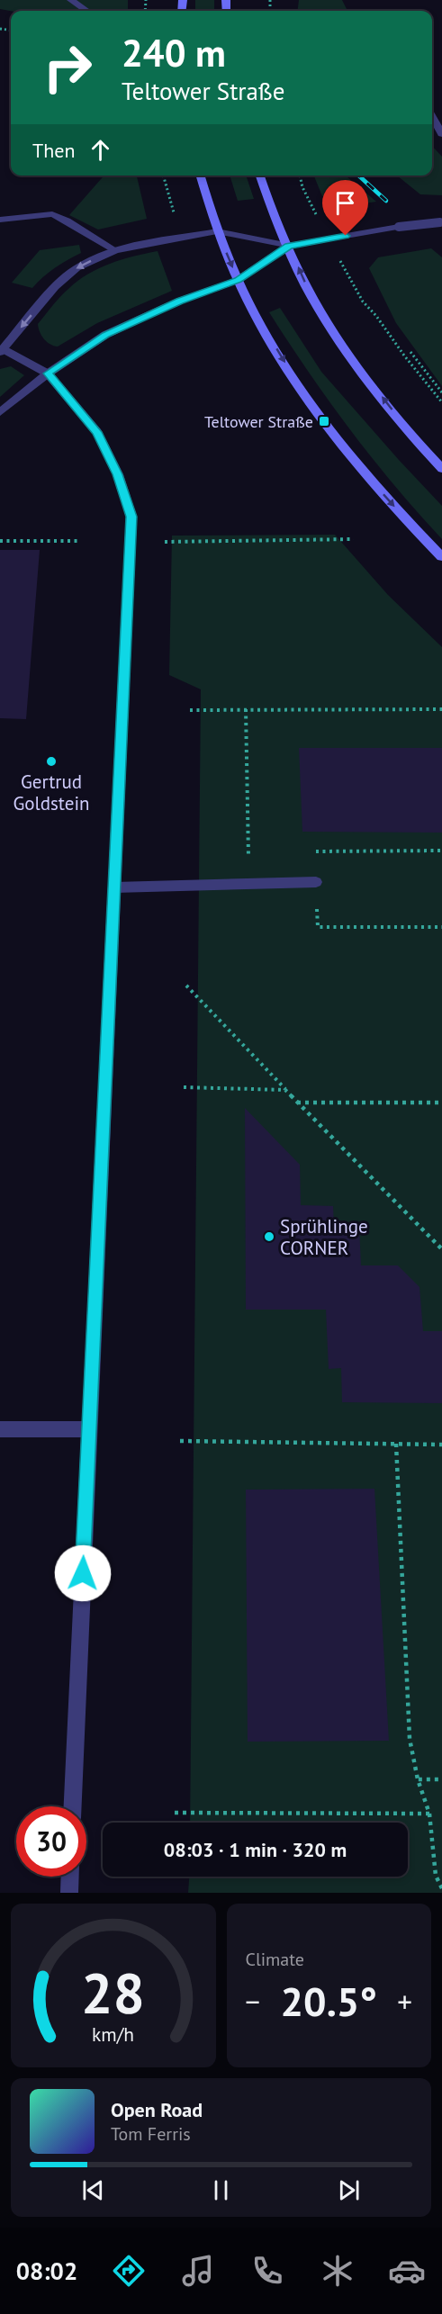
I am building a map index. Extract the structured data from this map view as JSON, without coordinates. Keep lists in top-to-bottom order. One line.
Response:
{"places":{"transit":["Teltower Straße"],"other":["Gertrud Goldstein","Sprühlinge CORNER"]},"page":{"turn":["240 m","Teltower Straße"],"then":"Then","limit":"30","trip":"08:03 · 1 min · 320 m","tile":"Climate","heat":["−","20.5°","+"],"song":["Open Road","Tom Ferris"],"tabs":"08:02","gauge":["28","km/h"]}}
